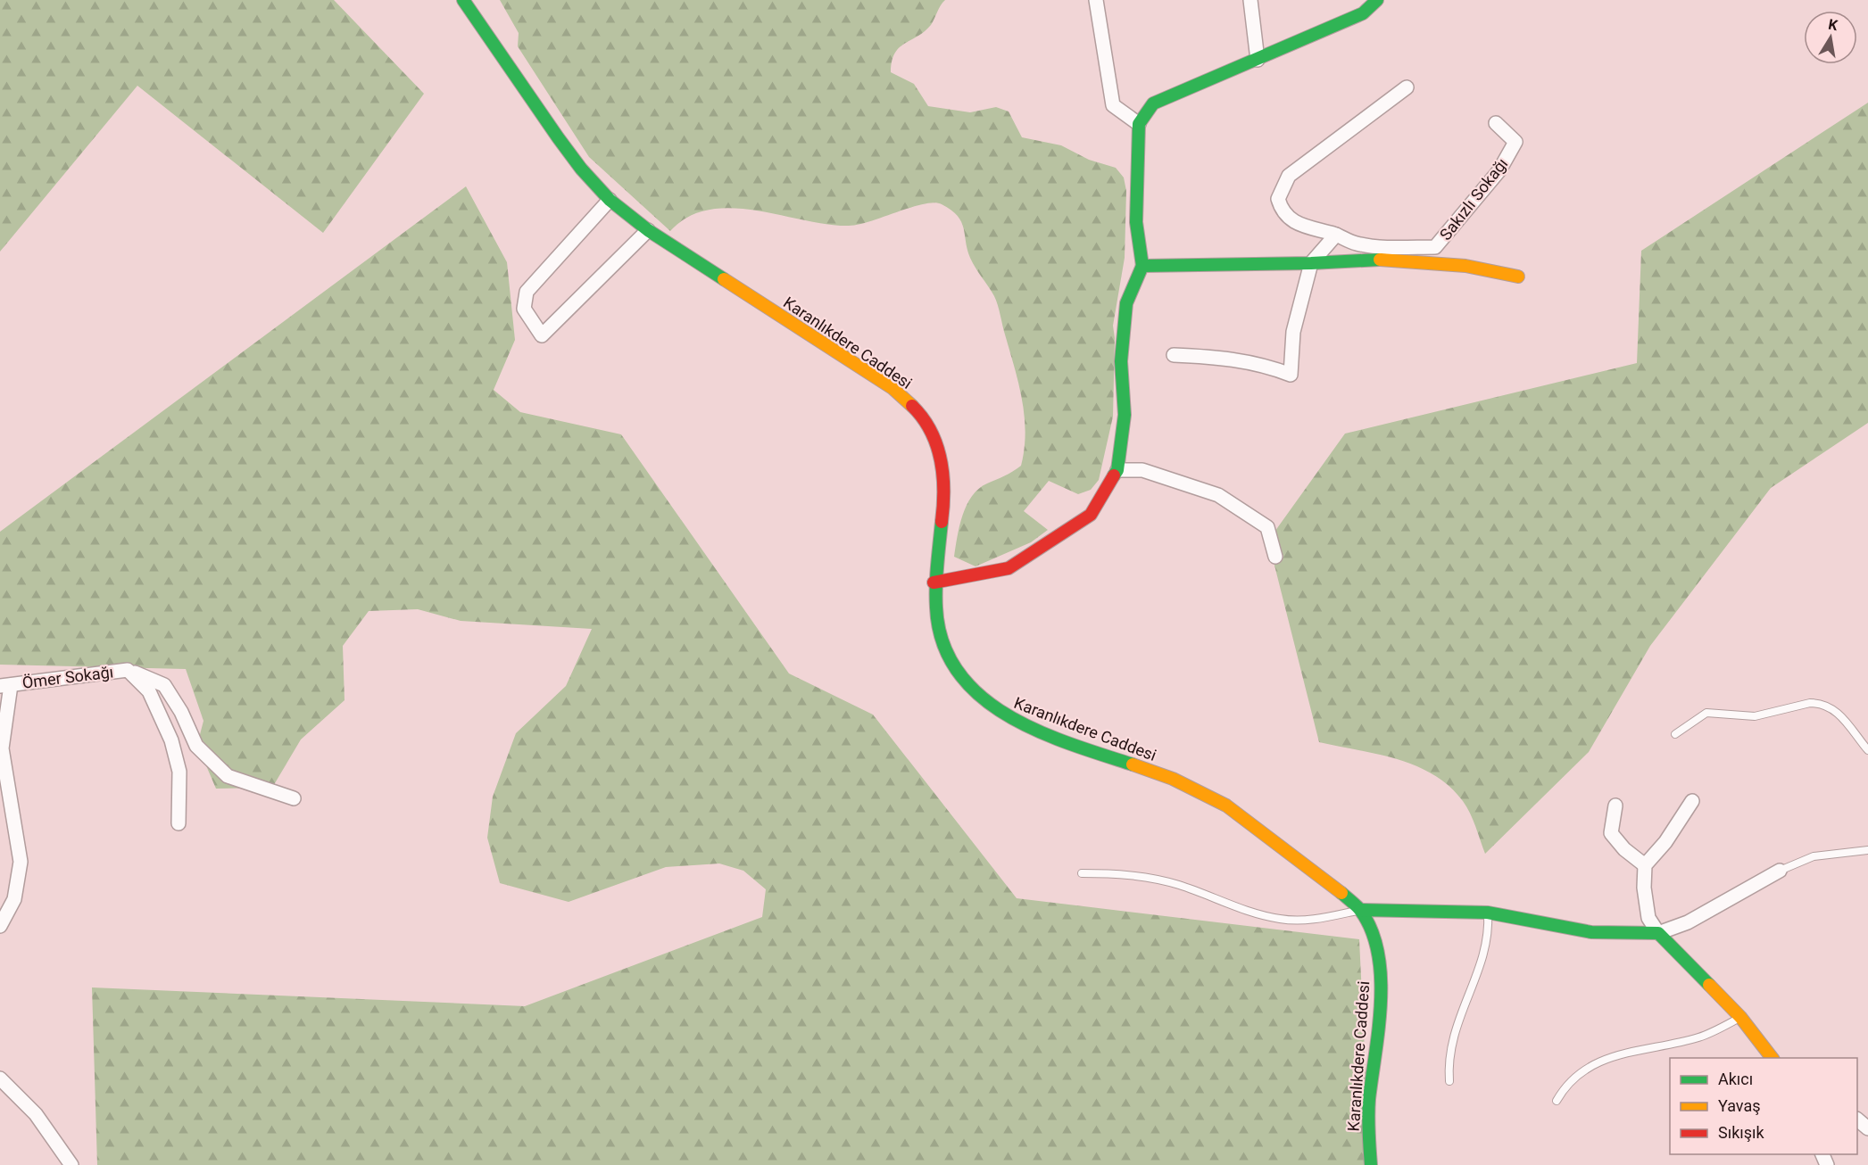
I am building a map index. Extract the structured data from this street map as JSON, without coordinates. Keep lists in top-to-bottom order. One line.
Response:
{"streets":{"street":["Sakızlı Sokağı","Karanlıkdere Caddesi","Ömer Sokağı"]},"legend":["Akıcı","Yavaş","Sıkışık"],"north":"top"}
